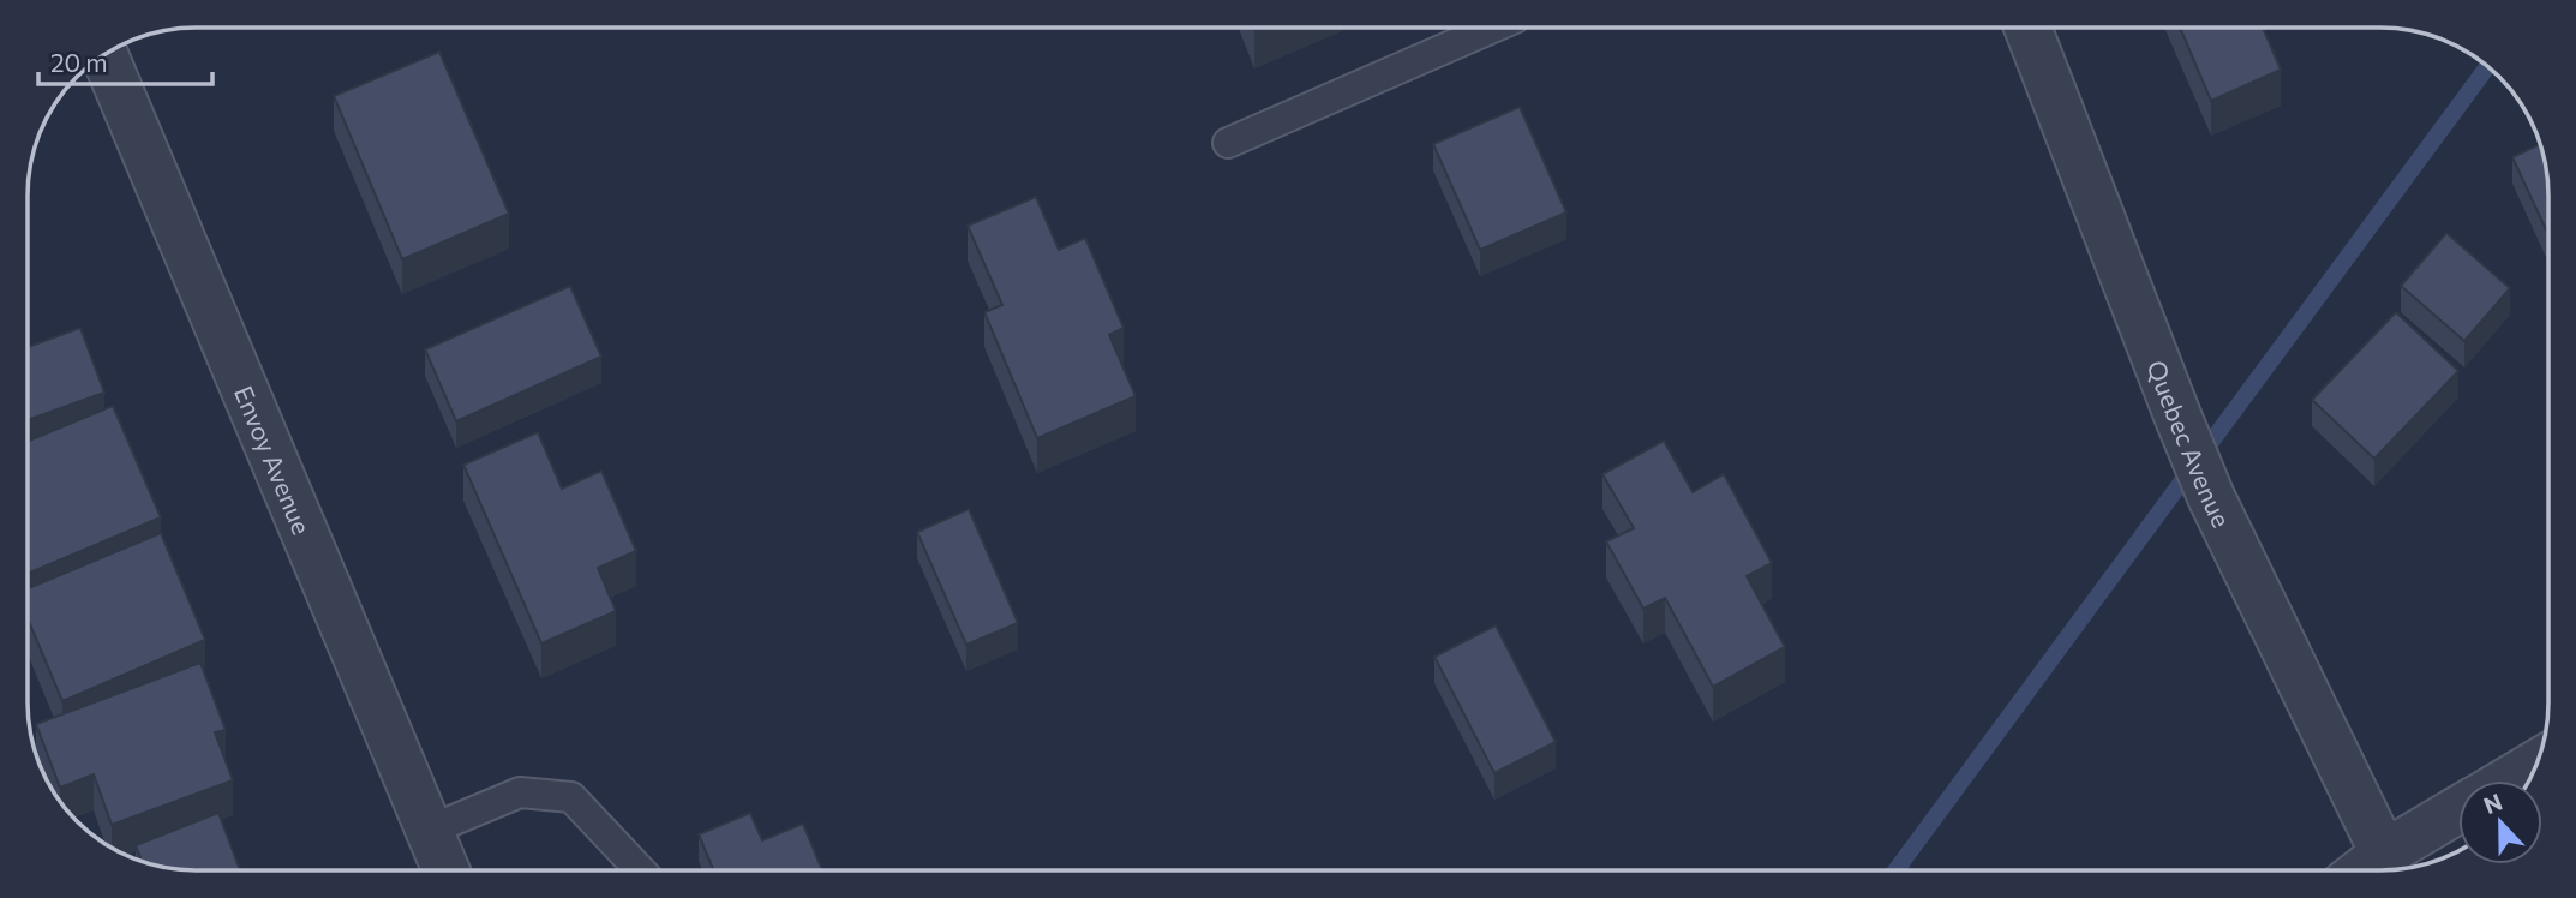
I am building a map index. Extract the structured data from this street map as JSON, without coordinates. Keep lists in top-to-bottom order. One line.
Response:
{"streets":{"street":["Quebec Avenue","Envoy Avenue"]},"scale_bar":"20 m","north":"top"}
